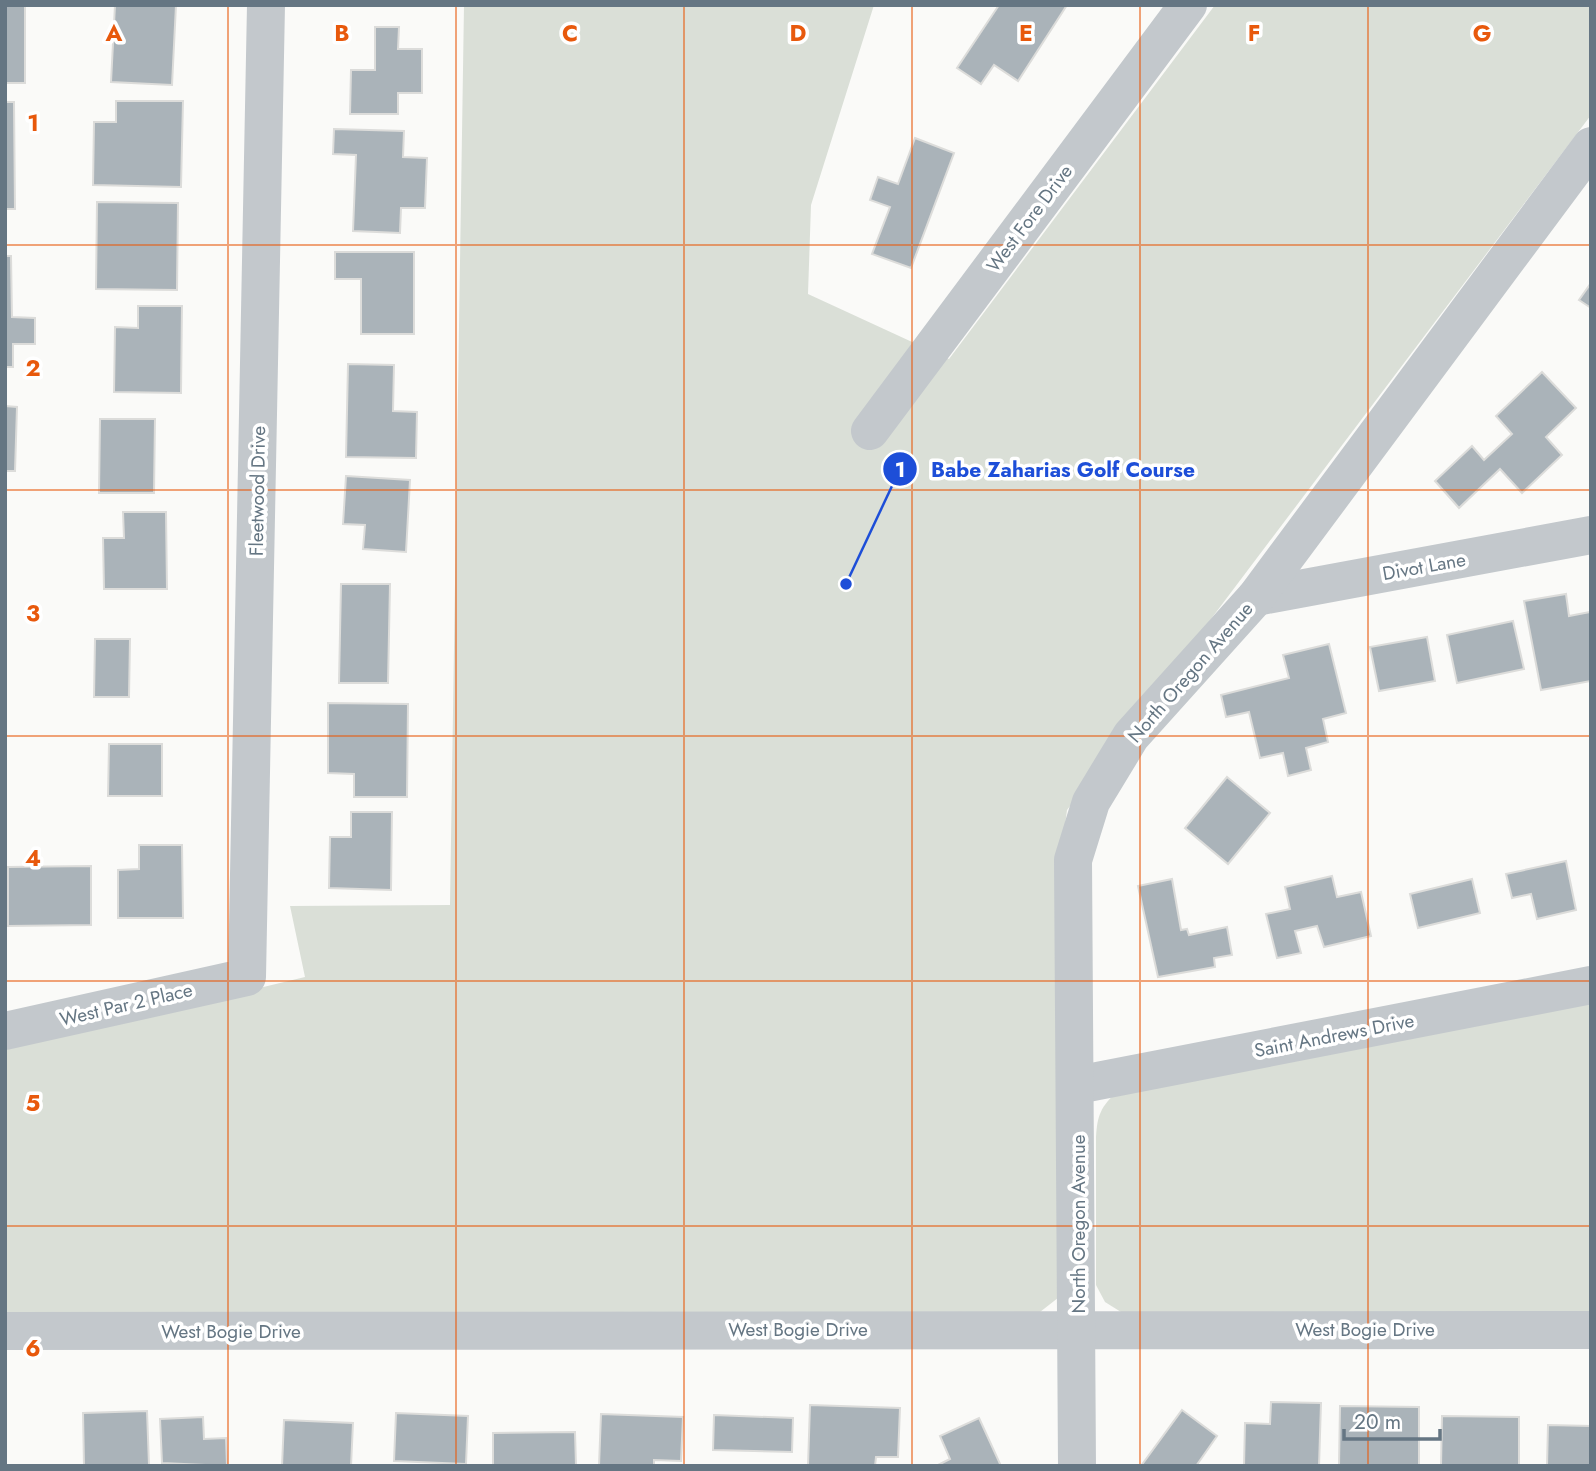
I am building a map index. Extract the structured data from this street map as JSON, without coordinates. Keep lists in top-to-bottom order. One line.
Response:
{"streets":{"street":["West Fore Drive","Fleetwood Drive","Divot Lane","North Oregon Avenue","West Par 2 Place","Saint Andrews Drive","West Bogie Drive"]},"crossings":[["Fleetwood Drive","West Par 2 Place"],["Divot Lane","North Oregon Avenue"],["North Oregon Avenue","Saint Andrews Drive"],["North Oregon Avenue","West Bogie Drive"]],"places":["Babe Zaharias Golf Course"],"scale_bar":"20 m","grid":{"columns":["A","B","C","D","E","F","G"],"rows":["1","2","3","4","5","6"]}}
